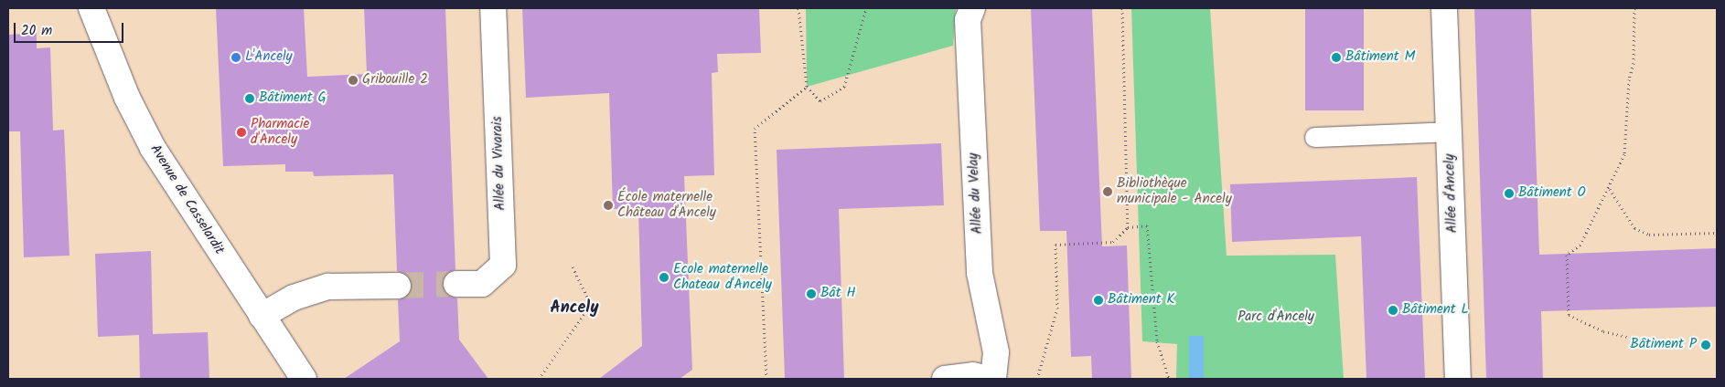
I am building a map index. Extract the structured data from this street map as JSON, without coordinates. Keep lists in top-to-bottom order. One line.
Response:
{"streets":{"street":["Allée du Vivarais","Allée du Velay","Allée d'Ancely","Avenue de Casselardit"]},"districts":["Ancely"],"parks":["Parc d'Ancely"],"places":["L'Ancely","Bâtiment M","Gribouille 2","Bâtiment G","Pharmacie d'Ancely","Bibliothèque municipale - Ancely","Bâtiment O","École maternelle Château d'Ancely","Ecole maternelle Chateau d'Ancely","Bât H","Bâtiment K","Bâtiment L","Bâtiment P"],"scale_bar":"20 m"}
